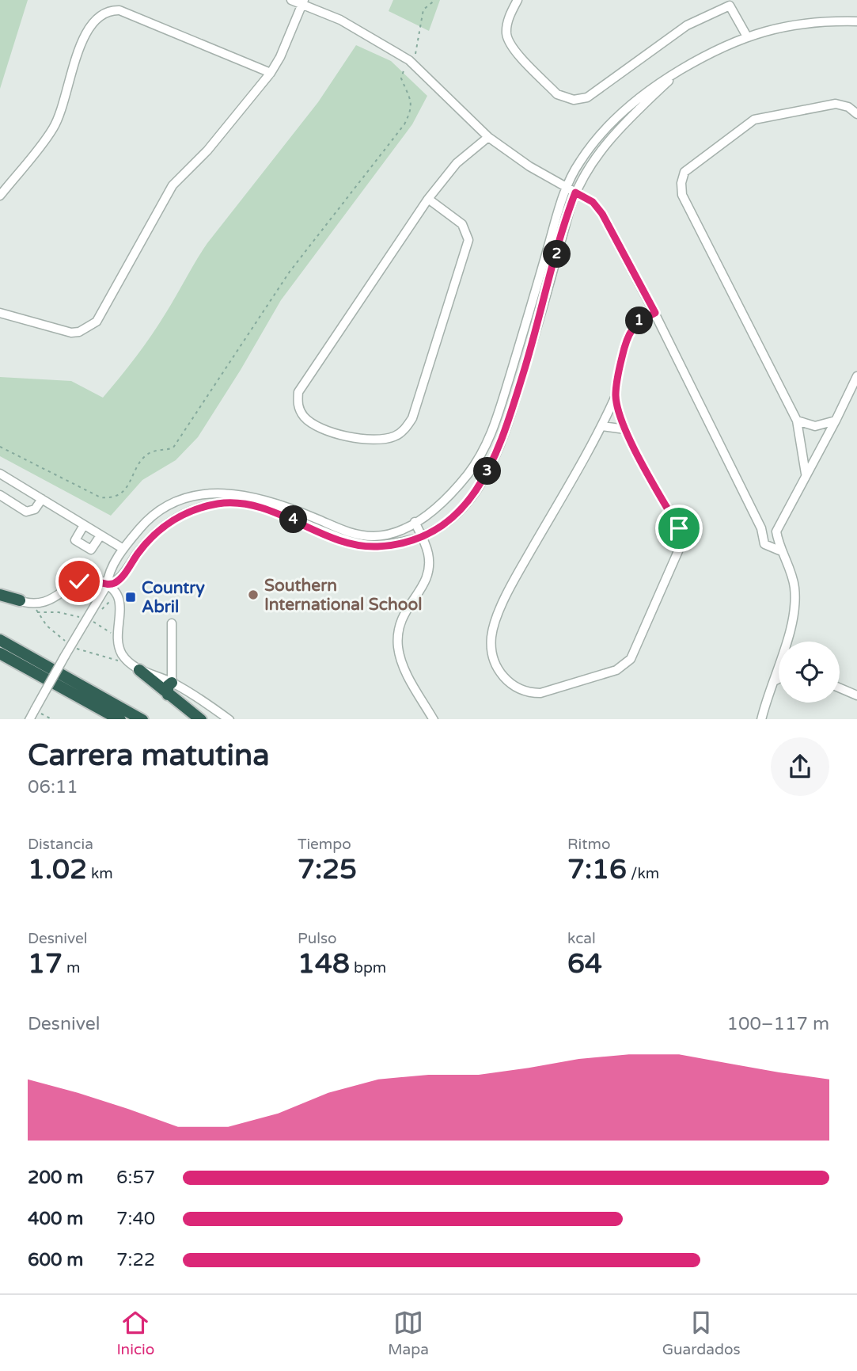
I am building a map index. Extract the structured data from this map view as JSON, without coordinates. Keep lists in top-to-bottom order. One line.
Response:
{"places":{"other":["Southern International School"],"transit":["Country Abril"]},"page":{"pins":["2","1","3","4"],"heading":["Carrera matutina","06:11"],"stats":[["Distancia","1.02 km"],["Tiempo","7:25"],["Ritmo","7:16 /km"],["Desnivel","17 m"],["Pulso","148 bpm"],["kcal","64"]],"chart":["Desnivel","100–117 m"],"list":[{"name":"200 m","note":"6:57"},{"name":"400 m","note":"7:40"},{"name":"600 m","note":"7:22"}],"tabs":["Inicio","Mapa","Guardados"]}}
